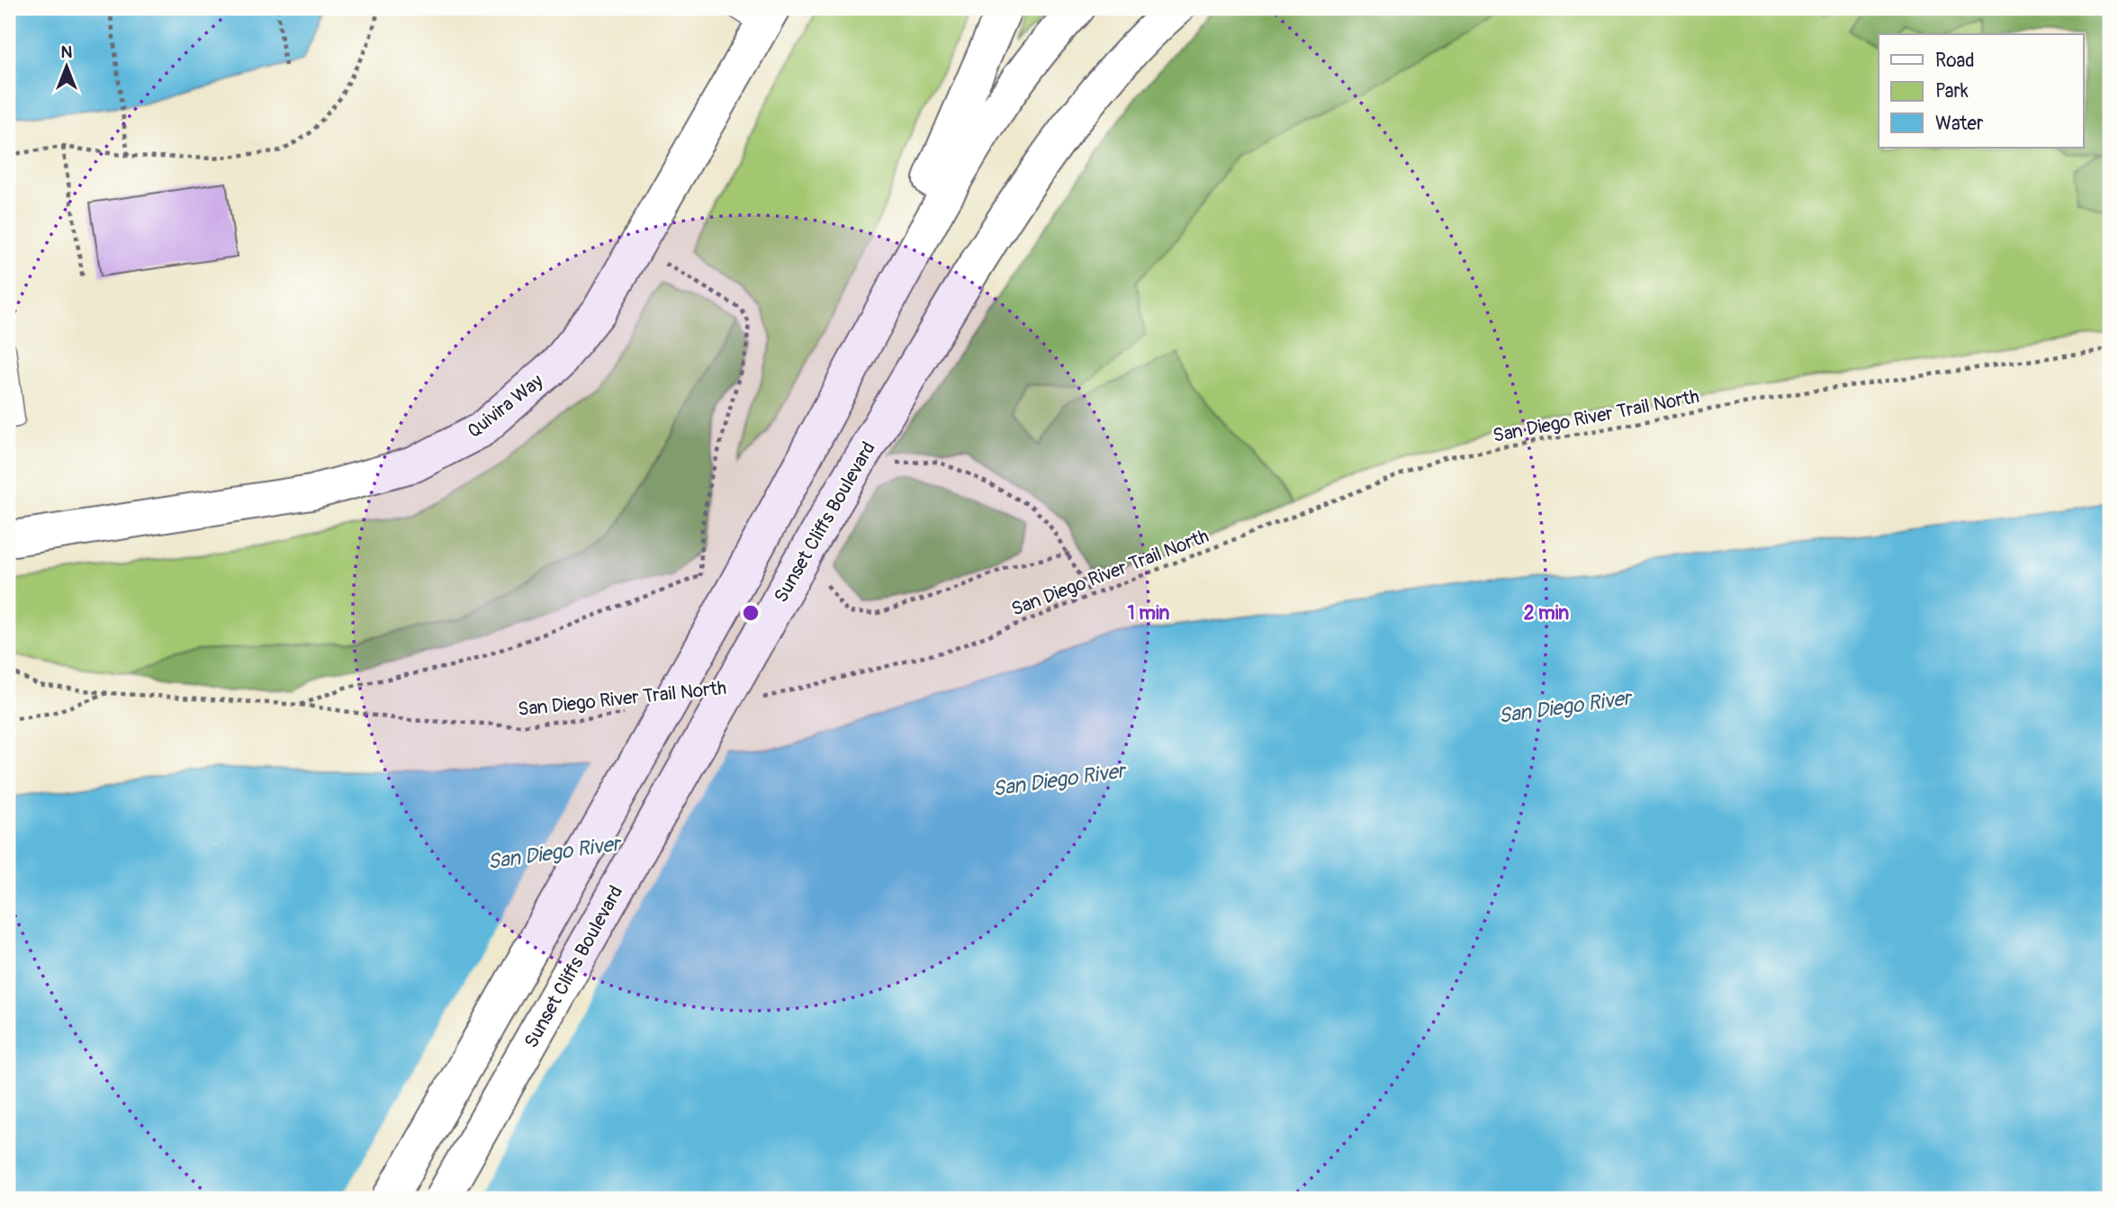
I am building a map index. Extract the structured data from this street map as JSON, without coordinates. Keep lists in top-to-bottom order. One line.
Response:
{"streets":{"main road":["Quivira Way","Sunset Cliffs Boulevard"],"path":["San Diego River Trail North"]},"water":["San Diego River"],"legend":["Road","Park","Water"],"north":"top","rings":["1 min","2 min"]}
